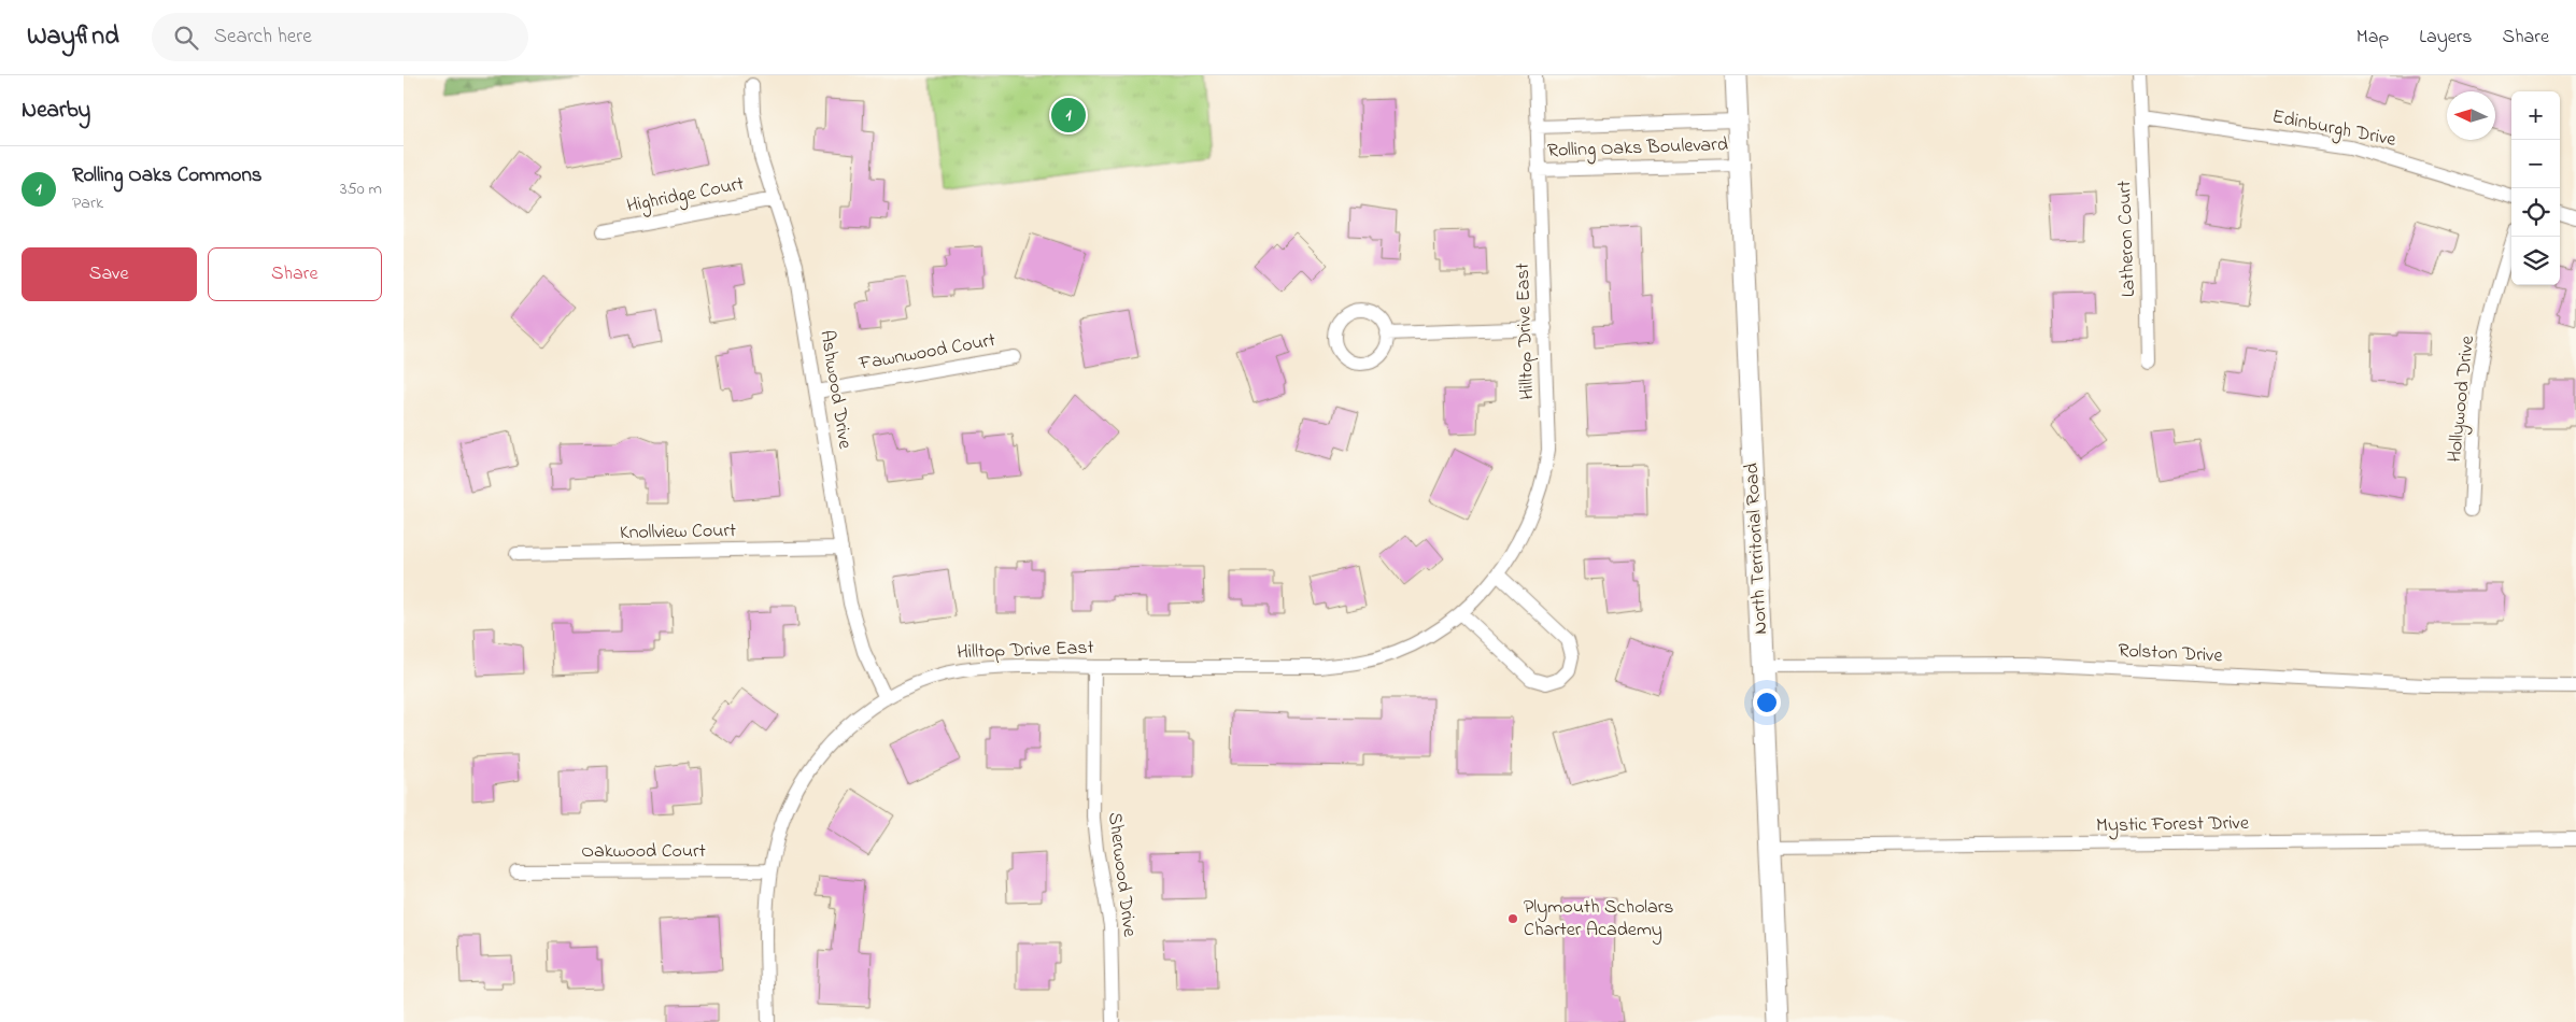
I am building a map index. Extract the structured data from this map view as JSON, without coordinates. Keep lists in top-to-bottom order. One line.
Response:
{"streets":{"main road":["North Territorial Road"],"street":["Edinburgh Drive","Rolling Oaks Boulevard","Highridge Court","Latheron Court","Hilltop Drive East","Fawnwood Court","Ashwood Drive","Hollywood Drive","Knollview Court","Rolston Drive","Mystic Forest Drive","Oakwood Court","Sherwood Drive"]},"crossings":[["Edinburgh Drive","Latheron Court"],["Rolling Oaks Boulevard","Hilltop Drive East"],["Rolling Oaks Boulevard","North Territorial Road"],["Highridge Court","Ashwood Drive"],["Hilltop Drive East","Ashwood Drive"],["Hilltop Drive East","Oakwood Court"],["Hilltop Drive East","Sherwood Drive"],["Fawnwood Court","Ashwood Drive"],["Ashwood Drive","Knollview Court"],["North Territorial Road","Rolston Drive"],["North Territorial Road","Mystic Forest Drive"]],"places":["Plymouth Scholars Charter Academy"],"north":"left","page":{"header":"Wayfind","search":"Search here","nav":["Map","Layers","Share"],"heading":"Nearby","map_buttons":["+","−"],"pins":"1","list":[{"mark":"1","name":"Rolling Oaks Commons","note":"Park","value":"350 m"}],"buttons":["Save","Share"]}}
